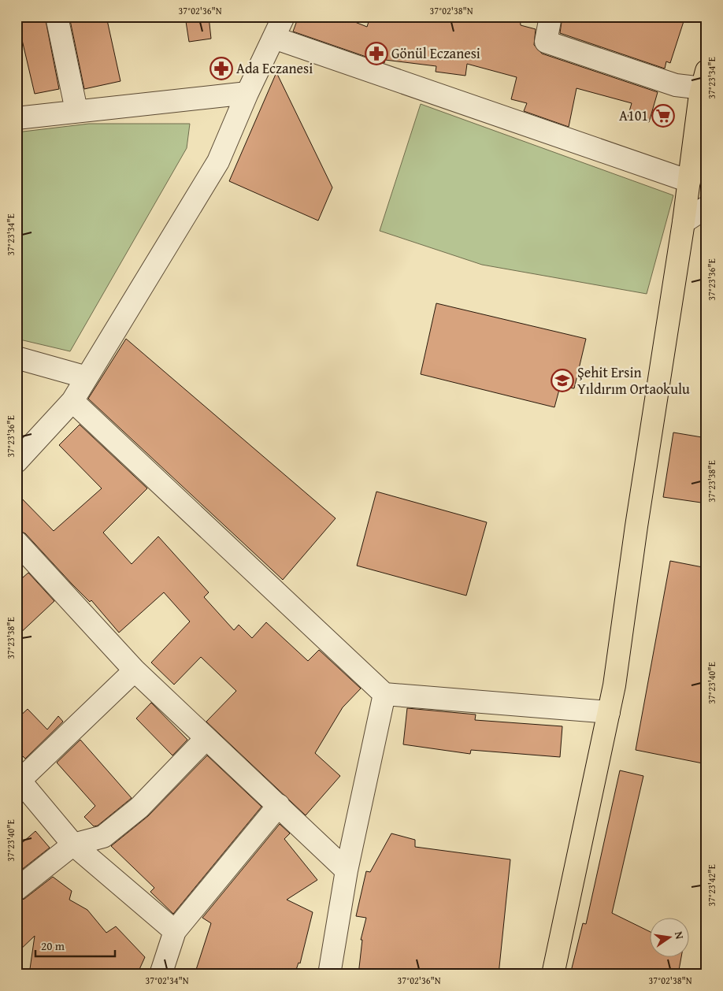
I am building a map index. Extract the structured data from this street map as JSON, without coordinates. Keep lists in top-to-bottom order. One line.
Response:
{"places":{"pharmacy":["Gönül Eczanesi","Ada Eczanesi"],"supermarket":["A101"],"school or university":["Şehit Ersin Yıldırım Ortaokulu"]},"scale_bar":"20 m","north":"right","coordinates":["37°02'36\"N","37°02'38\"N","37°23'34\"E","37°23'36\"E","37°23'38\"E","37°23'40\"E","37°23'42\"E","37°02'34\"N"]}
